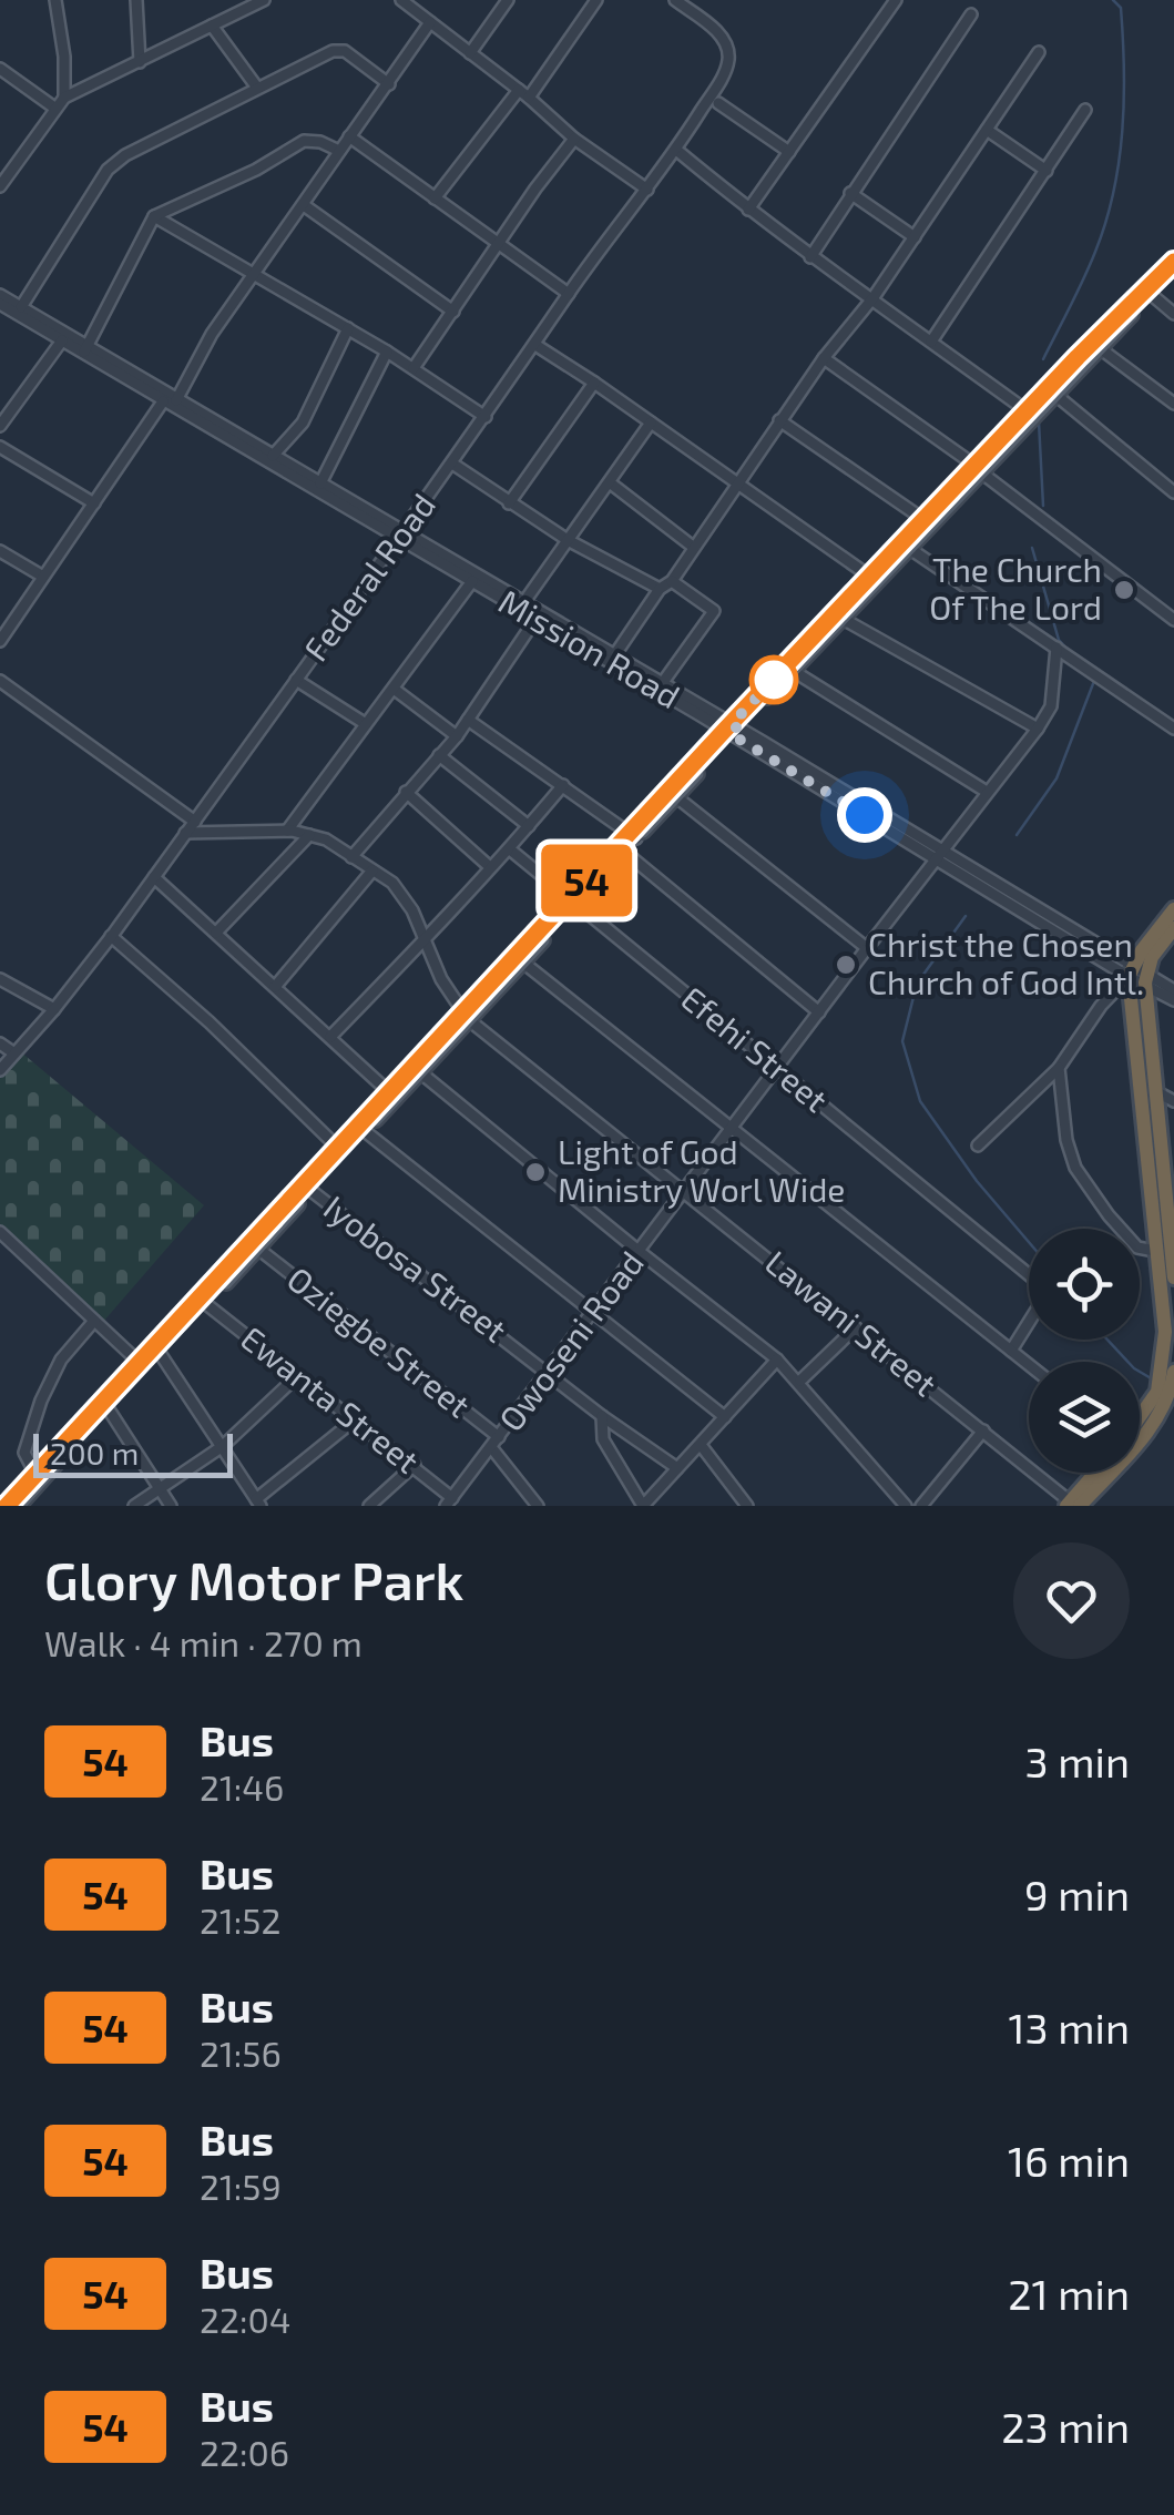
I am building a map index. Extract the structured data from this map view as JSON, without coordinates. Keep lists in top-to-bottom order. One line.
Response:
{"streets":{"street":["Federal Road","Mission Road","Efehi Street","Iyobosa Street","Lawani Street","Owoseni Road","Oziegbe Street","Ewanta Street"]},"crossings":[["Federal Road","Mission Road"],["Mission Road","Owoseni Road"],["Efehi Street","Owoseni Road"],["Iyobosa Street","Owoseni Road"],["Lawani Street","Owoseni Road"],["Owoseni Road","Oziegbe Street"],["Owoseni Road","Ewanta Street"]],"places":["The Church Of The Lord","Christ the Chosen Church of God Intl.","Light of God Ministry Worl Wide"],"lines":["bus line 54"],"scale_bar":"200 m","page":{"on_map":"54","scale":"200 m","heading":["Glory Motor Park","Walk · 4 min · 270 m"],"list":[{"mark":"54","name":"Bus","note":"21:46","value":"3 min"},{"mark":"54","name":"Bus","note":"21:52","value":"9 min"},{"mark":"54","name":"Bus","note":"21:56","value":"13 min"},{"mark":"54","name":"Bus","note":"21:59","value":"16 min"},{"mark":"54","name":"Bus","note":"22:04","value":"21 min"},{"mark":"54","name":"Bus","note":"22:06","value":"23 min"}]}}
